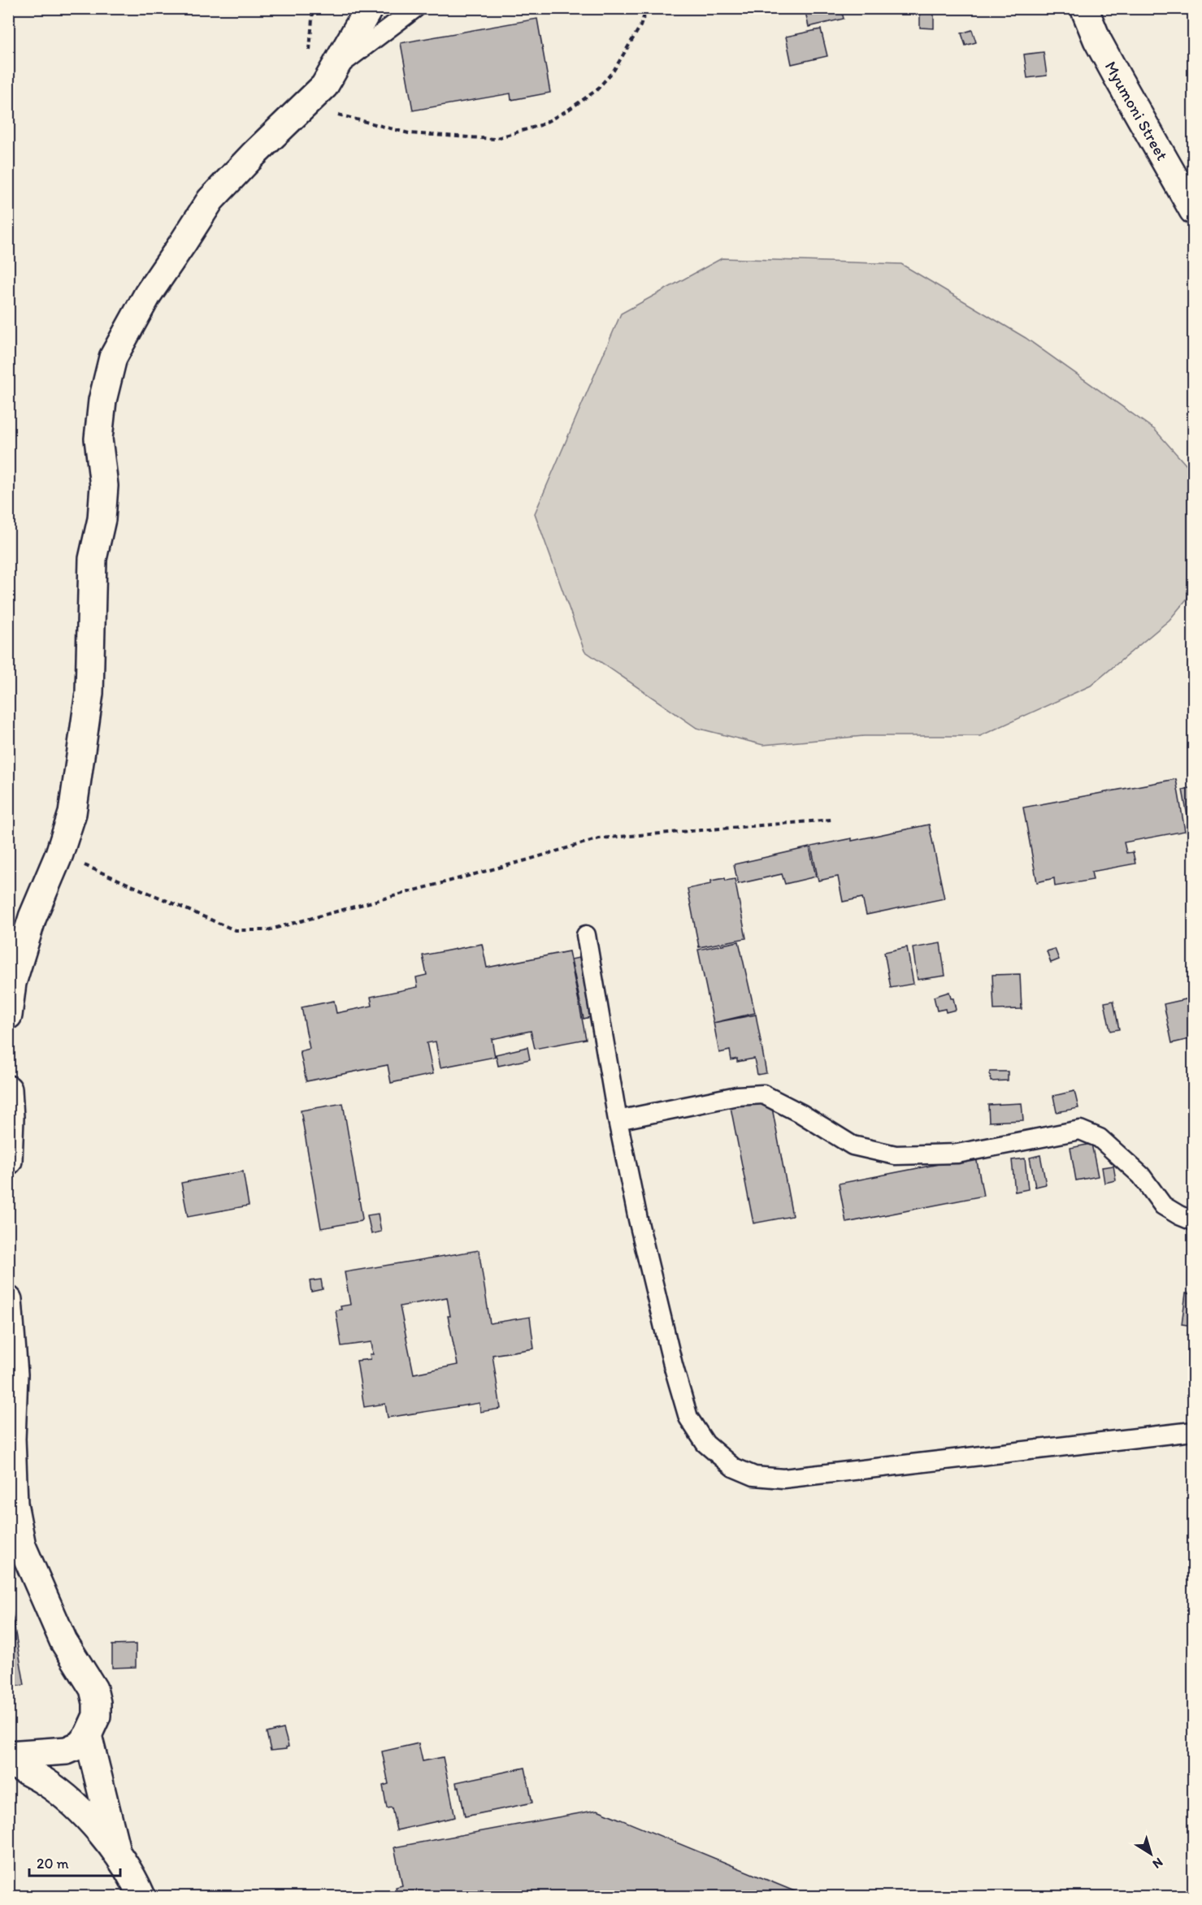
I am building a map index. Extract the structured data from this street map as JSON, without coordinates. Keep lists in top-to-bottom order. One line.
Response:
{"streets":{"street":["Myumoni Street"]},"scale_bar":"20 m","north":"bottom right"}
